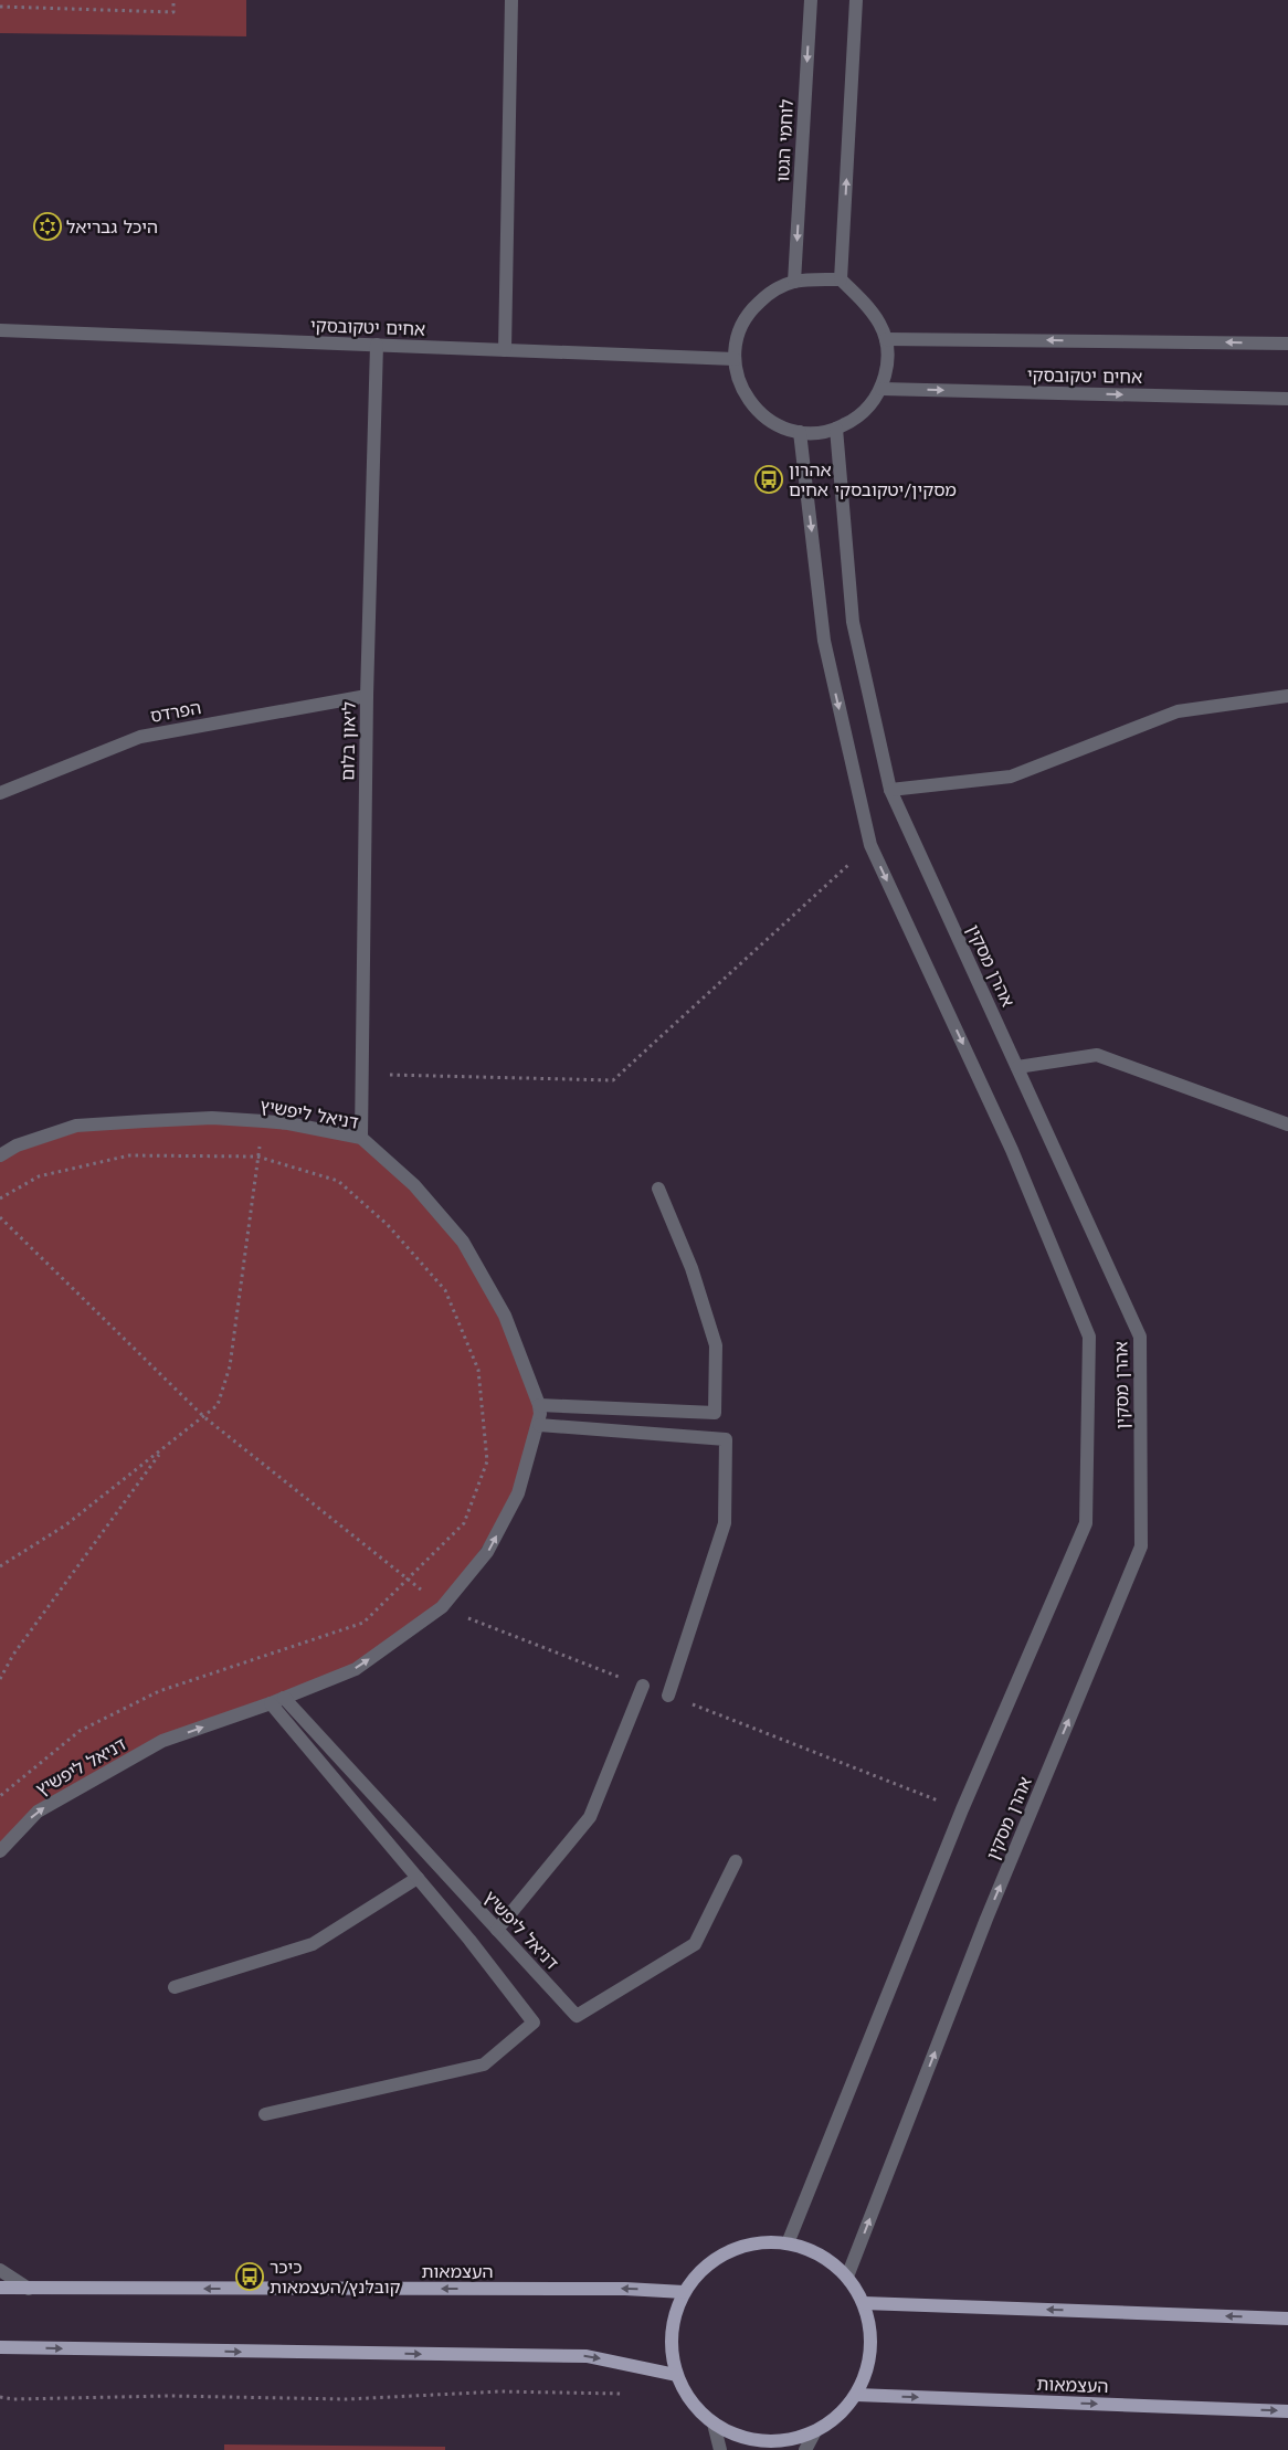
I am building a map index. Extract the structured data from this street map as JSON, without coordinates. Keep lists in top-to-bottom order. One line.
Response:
{"streets":{"main road":["העצמאות"],"street":["לוחמי הגטו","אחים יטקובסקי","הפרדס","ליאון בלום","אהרן מסקין","דניאל ליפשיץ"]},"crossings":[["לוחמי הגטו","אחים יטקובסקי"],["לוחמי הגטו","אהרן מסקין"],["אחים יטקובסקי","ליאון בלום"],["אחים יטקובסקי","אהרן מסקין"],["הפרדס","ליאון בלום"],["ליאון בלום","דניאל ליפשיץ"]],"places":{"synagogue":["היכל גבריאל"],"bus stop":["אהרון מסקין/יטקובסקי אחים","כיכר קובלנץ/העצמאות"]}}
